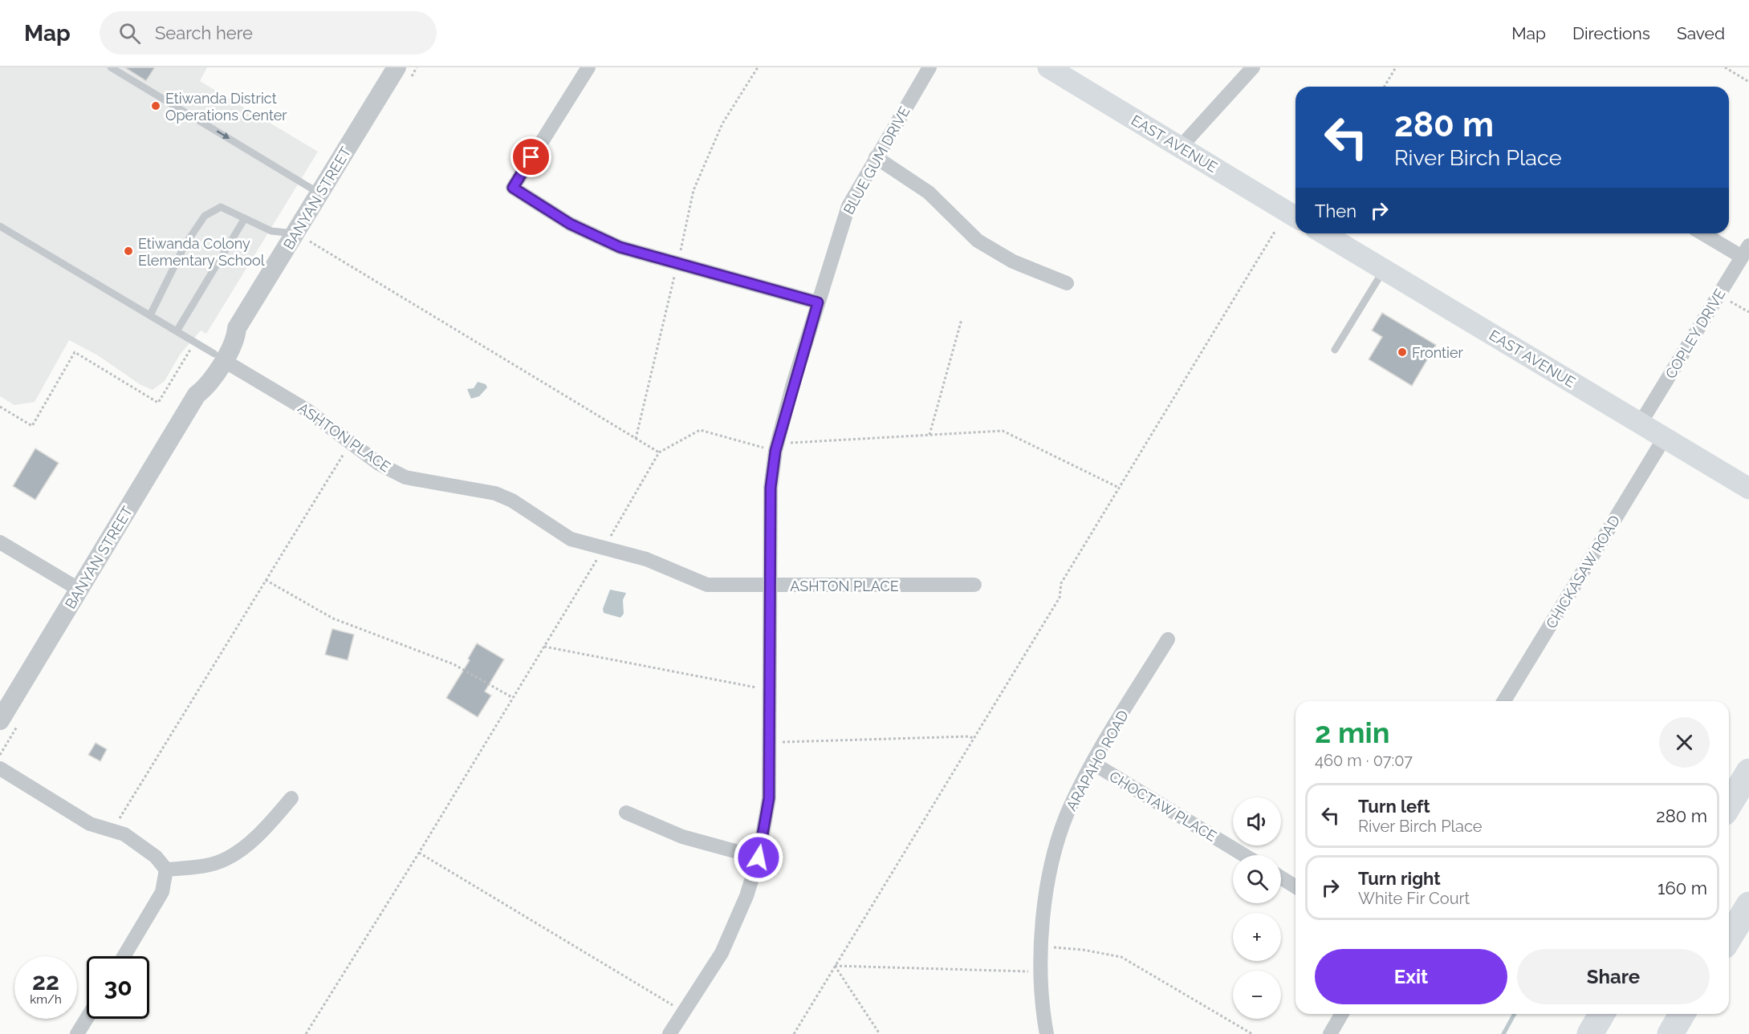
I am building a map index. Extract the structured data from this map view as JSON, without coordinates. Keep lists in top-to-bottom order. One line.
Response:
{"streets":{"main road":["EAST AVENUE"],"street":["BLUE GUM DRIVE","BANYAN STREET","COPLEY DRIVE","ASHTON PLACE","CHICKASAW ROAD","ARAPAHO ROAD","CHOCTAW PLACE"]},"crossings":[["EAST AVENUE","COPLEY DRIVE"],["EAST AVENUE","CHICKASAW ROAD"],["BLUE GUM DRIVE","ASHTON PLACE"],["BANYAN STREET","ASHTON PLACE"],["ARAPAHO ROAD","CHOCTAW PLACE"]],"places":["Etiwanda District Operations Center","Etiwanda Colony Elementary School","Frontier"],"page":{"header":"Map","search":"Search here","nav":["Map","Directions","Saved"],"turn":["280 m","River Birch Place"],"then":"Then","heading":["2 min","460 m · 07:07"],"list":[{"name":"Turn left","note":"River Birch Place","value":"280 m"},{"name":"Turn right","note":"White Fir Court","value":"160 m"}],"map_buttons":["+","−"],"buttons":["Exit","Share"],"speed":"22 km/h","limit":"30"}}
